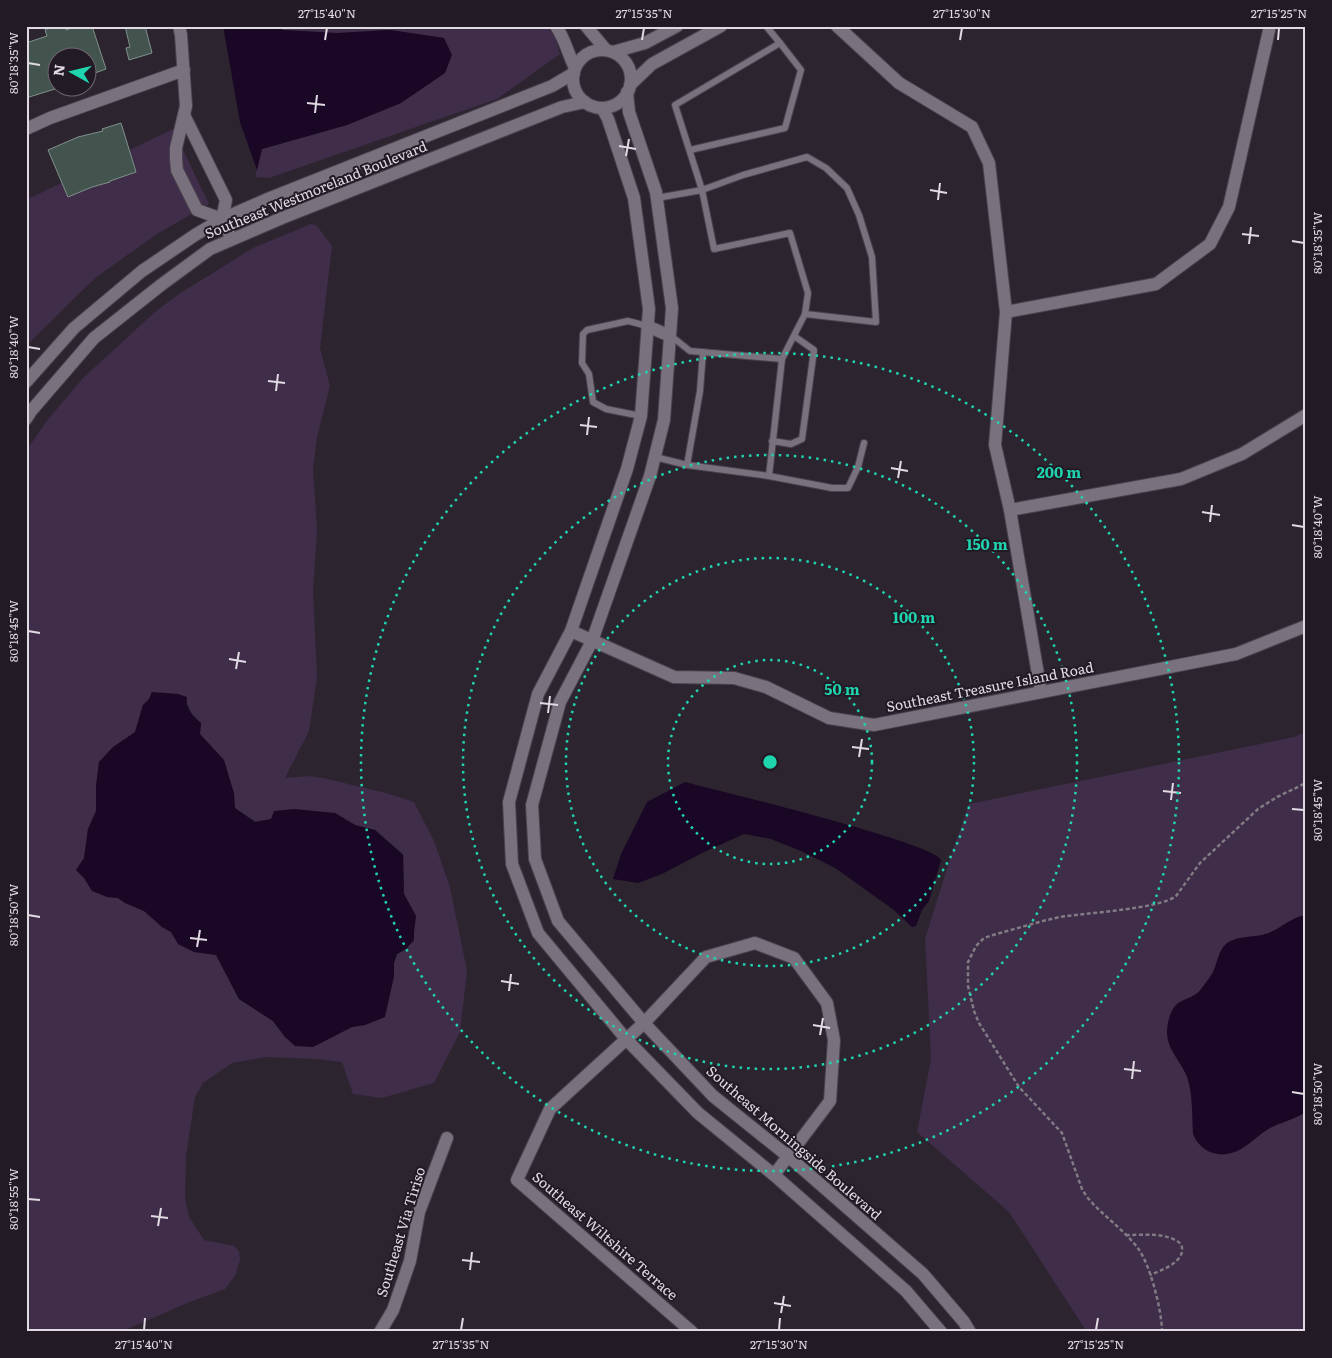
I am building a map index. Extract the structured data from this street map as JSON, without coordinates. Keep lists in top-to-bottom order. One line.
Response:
{"streets":{"street":["Southeast Westmoreland Boulevard","Southeast Treasure Island Road","Southeast Morningside Boulevard","Southeast Via Tiriso","Southeast Wiltshire Terrace"]},"crossings":[["Southeast Westmoreland Boulevard","Southeast Morningside Boulevard"],["Southeast Treasure Island Road","Southeast Morningside Boulevard"],["Southeast Morningside Boulevard","Southeast Wiltshire Terrace"]],"north":"left","coordinates":["27°15'40\"N","27°15'35\"N","27°15'30\"N","27°15'25\"N","80°18'35\"W","80°18'40\"W","80°18'45\"W","80°18'50\"W","80°18'55\"W"],"rings":["200 m","150 m","100 m","50 m"]}
